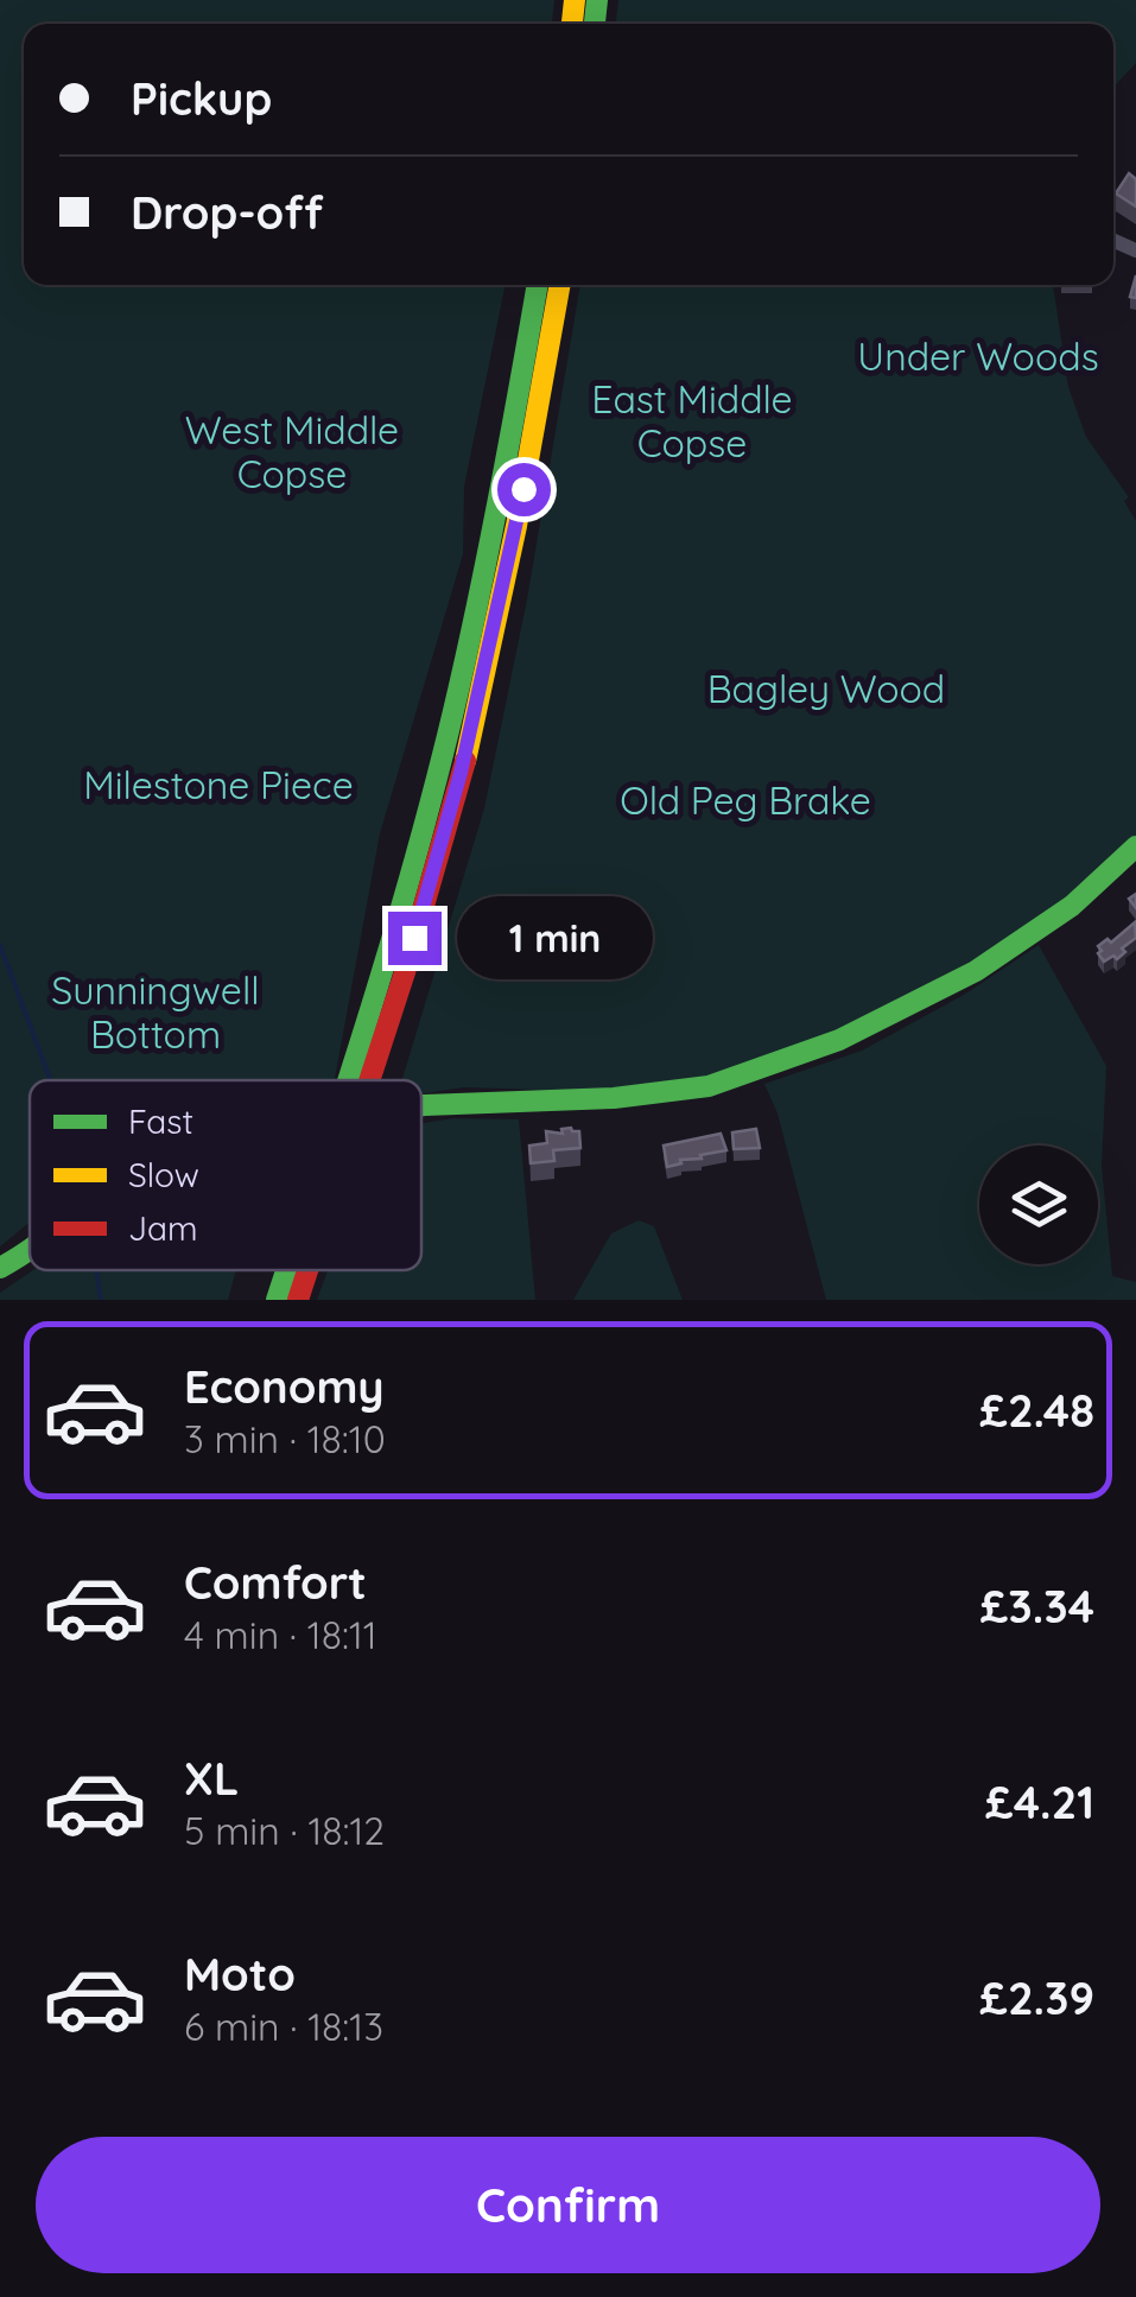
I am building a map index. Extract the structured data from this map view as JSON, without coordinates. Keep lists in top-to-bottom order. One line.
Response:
{"parks":["Under Woods","East Middle Copse","West Middle Copse","Bagley Wood","Milestone Piece","Old Peg Brake","Sunningwell Bottom"],"legend":["Fast","Slow","Jam"],"page":{"banner":["Pickup","Drop-off"],"bubble":"1 min","list":[{"name":"Economy","note":"3 min · 18:10","value":"£2.48"},{"name":"Comfort","note":"4 min · 18:11","value":"£3.34"},{"name":"XL","note":"5 min · 18:12","value":"£4.21"},{"name":"Moto","note":"6 min · 18:13","value":"£2.39"}],"buttons":"Confirm"}}
